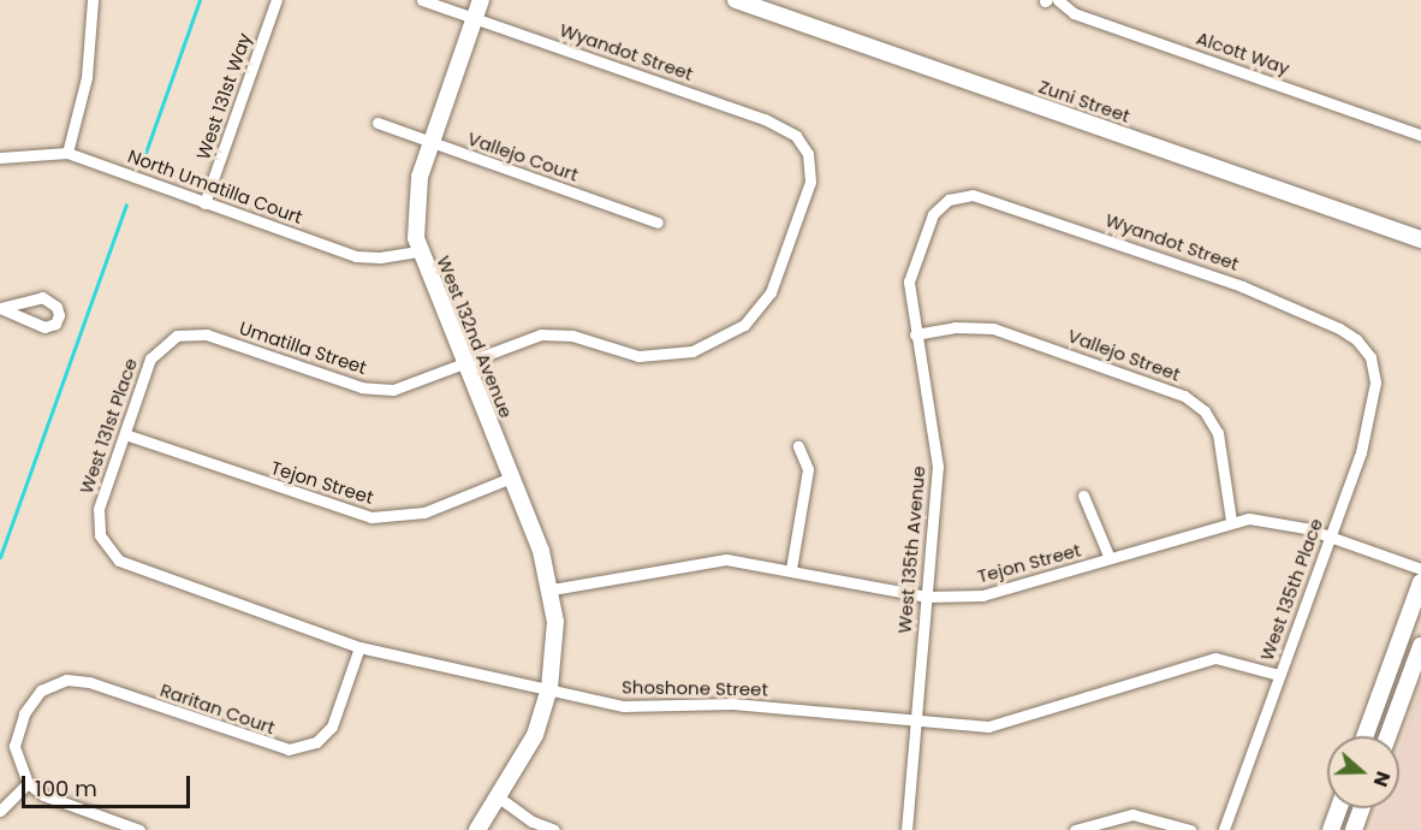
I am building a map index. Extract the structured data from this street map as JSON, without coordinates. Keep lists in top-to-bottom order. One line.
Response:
{"streets":{"main road":["Zuni Street","West 132nd Avenue"],"street":["Wyandot Street","Alcott Way","West 131st Way","Vallejo Court","North Umatilla Court","Umatilla Street","Vallejo Street","West 131st Place","Tejon Street","West 135th Avenue","West 135th Place","Shoshone Street","Raritan Court"]},"crossings":[["Wyandot Street","West 132nd Avenue"],["Wyandot Street","Umatilla Street"],["Wyandot Street","West 135th Avenue"],["Wyandot Street","West 135th Place"],["West 131st Way","North Umatilla Court"],["Vallejo Court","West 132nd Avenue"],["North Umatilla Court","West 132nd Avenue"],["West 132nd Avenue","Umatilla Street"],["West 132nd Avenue","Tejon Street"],["West 132nd Avenue","Shoshone Street"],["Umatilla Street","West 131st Place"],["Vallejo Street","Tejon Street"],["Vallejo Street","West 135th Avenue"],["West 131st Place","Tejon Street"],["West 131st Place","Shoshone Street"],["Tejon Street","West 135th Avenue"],["Tejon Street","West 135th Place"],["West 135th Avenue","Shoshone Street"],["West 135th Place","Shoshone Street"],["Shoshone Street","Raritan Court"]],"scale_bar":"100 m","north":"right"}
